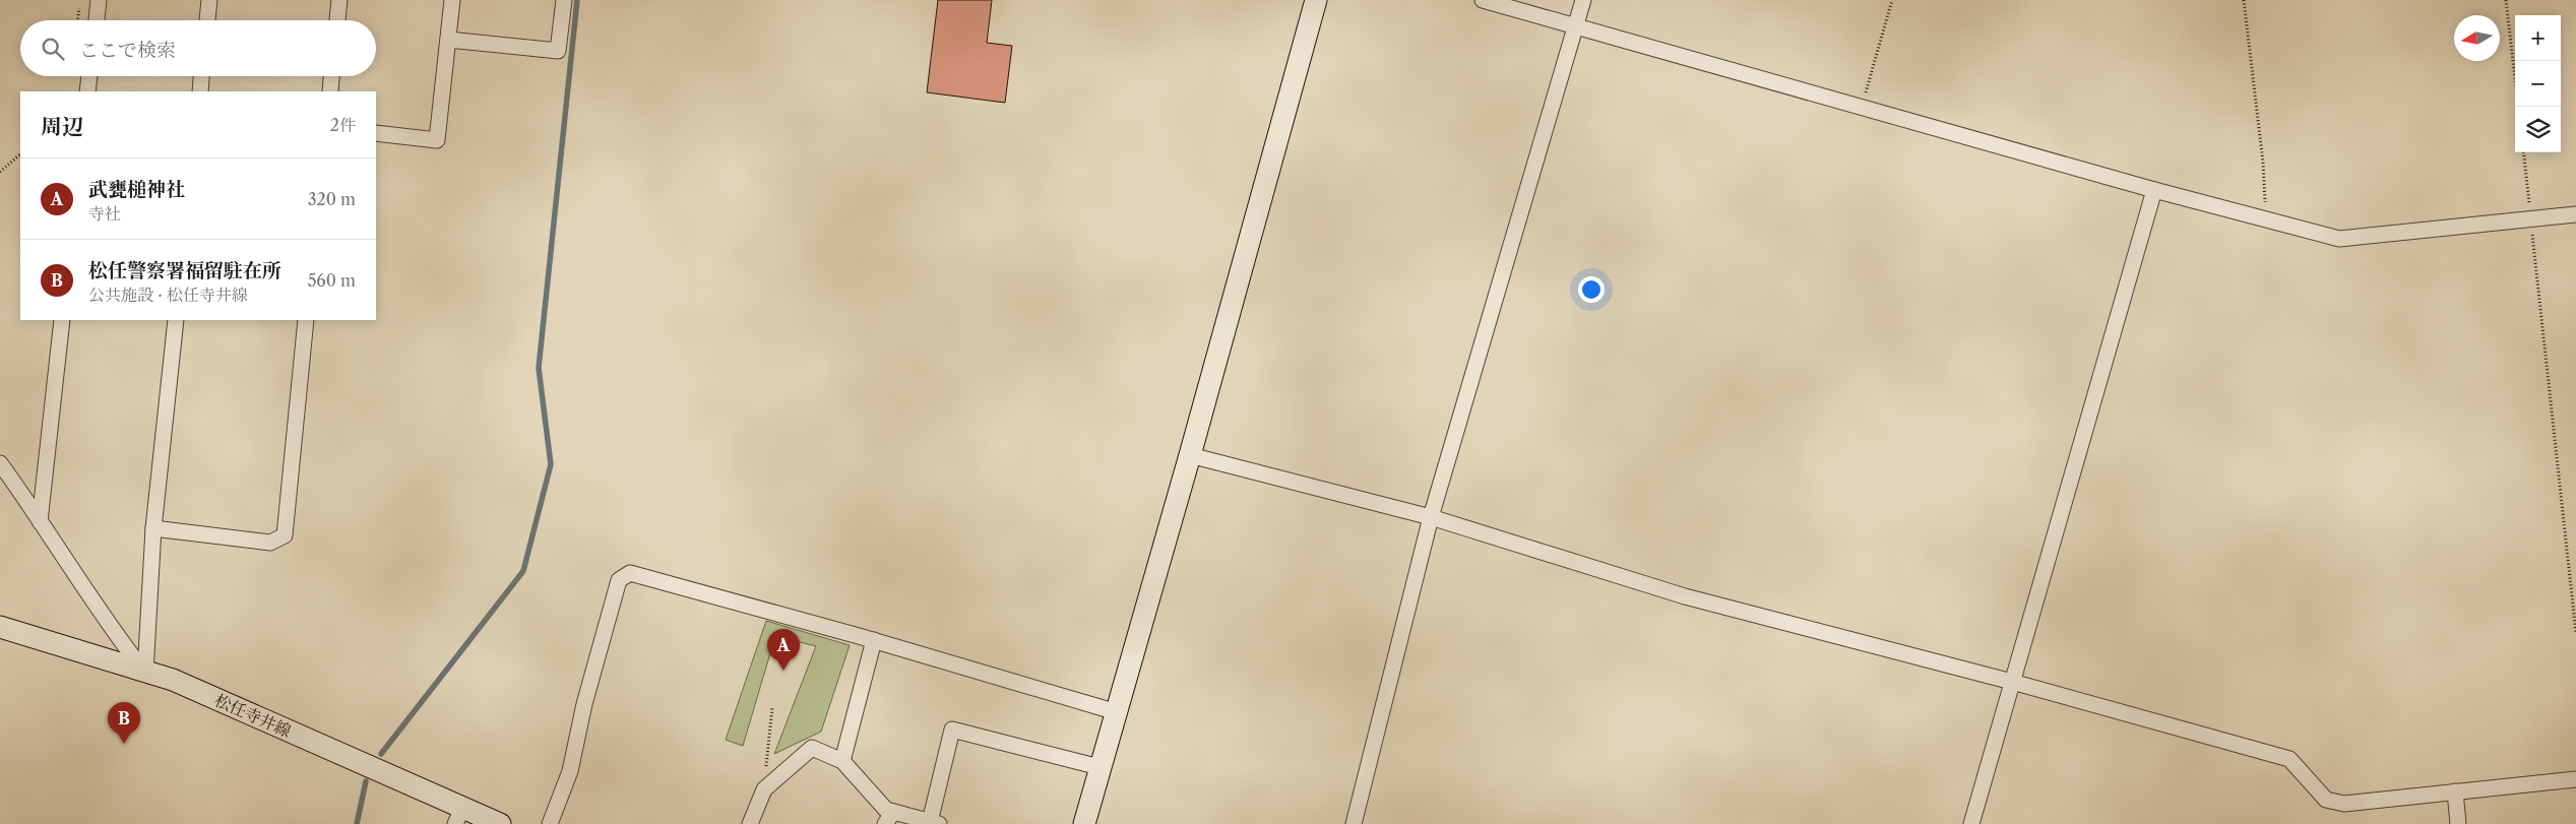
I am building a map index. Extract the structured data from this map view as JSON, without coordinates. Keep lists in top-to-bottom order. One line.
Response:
{"streets":{"street":["松任寺井線"]},"north":"left","page":{"map_buttons":["+","−"],"search":"ここで検索","heading":["周辺","2件"],"list":[{"mark":"A","name":"武甕槌神社","note":"寺社","value":"320 m"},{"mark":"B","name":"松任警察署福留駐在所","note":"公共施設 · 松任寺井線","value":"560 m"}],"pins":["A","B"]}}
